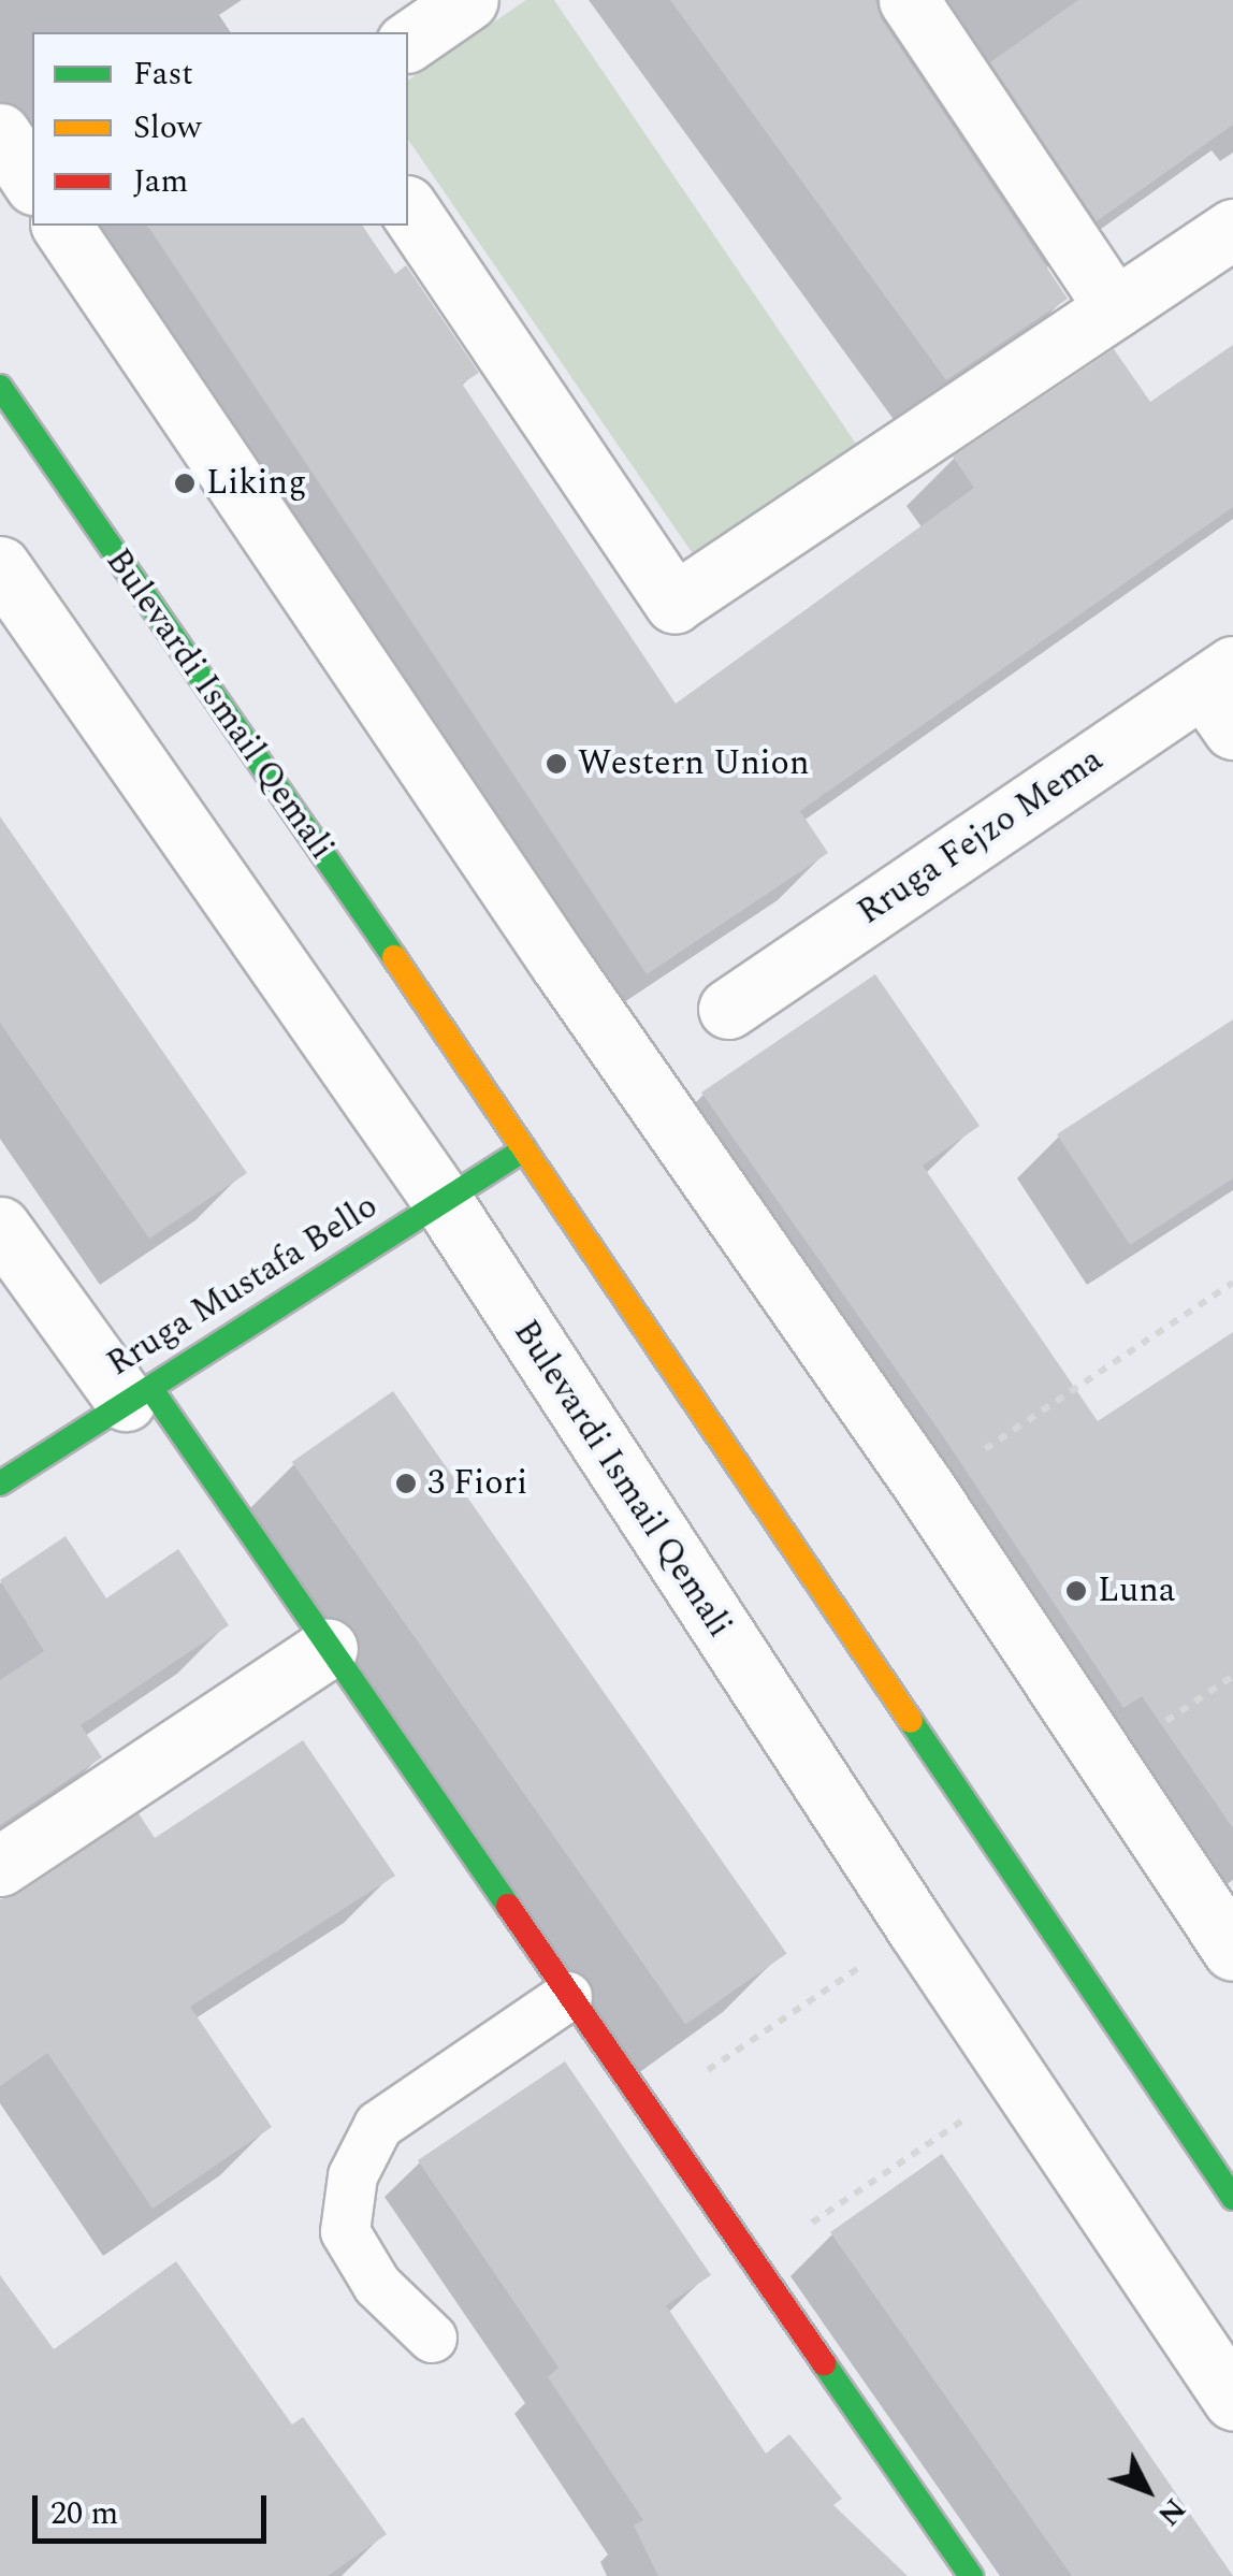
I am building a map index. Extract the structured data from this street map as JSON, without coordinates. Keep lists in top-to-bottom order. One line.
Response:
{"streets":{"main road":["Bulevardi Ismail Qemali","Rruga Mustafa Bello"],"street":["Rruga Fejzo Mema"]},"crossings":[["Bulevardi Ismail Qemali","Rruga Mustafa Bello"]],"places":["Liking","Western Union","3 Fiori","Luna"],"legend":["Fast","Slow","Jam"],"scale_bar":"20 m","north":"bottom right"}
